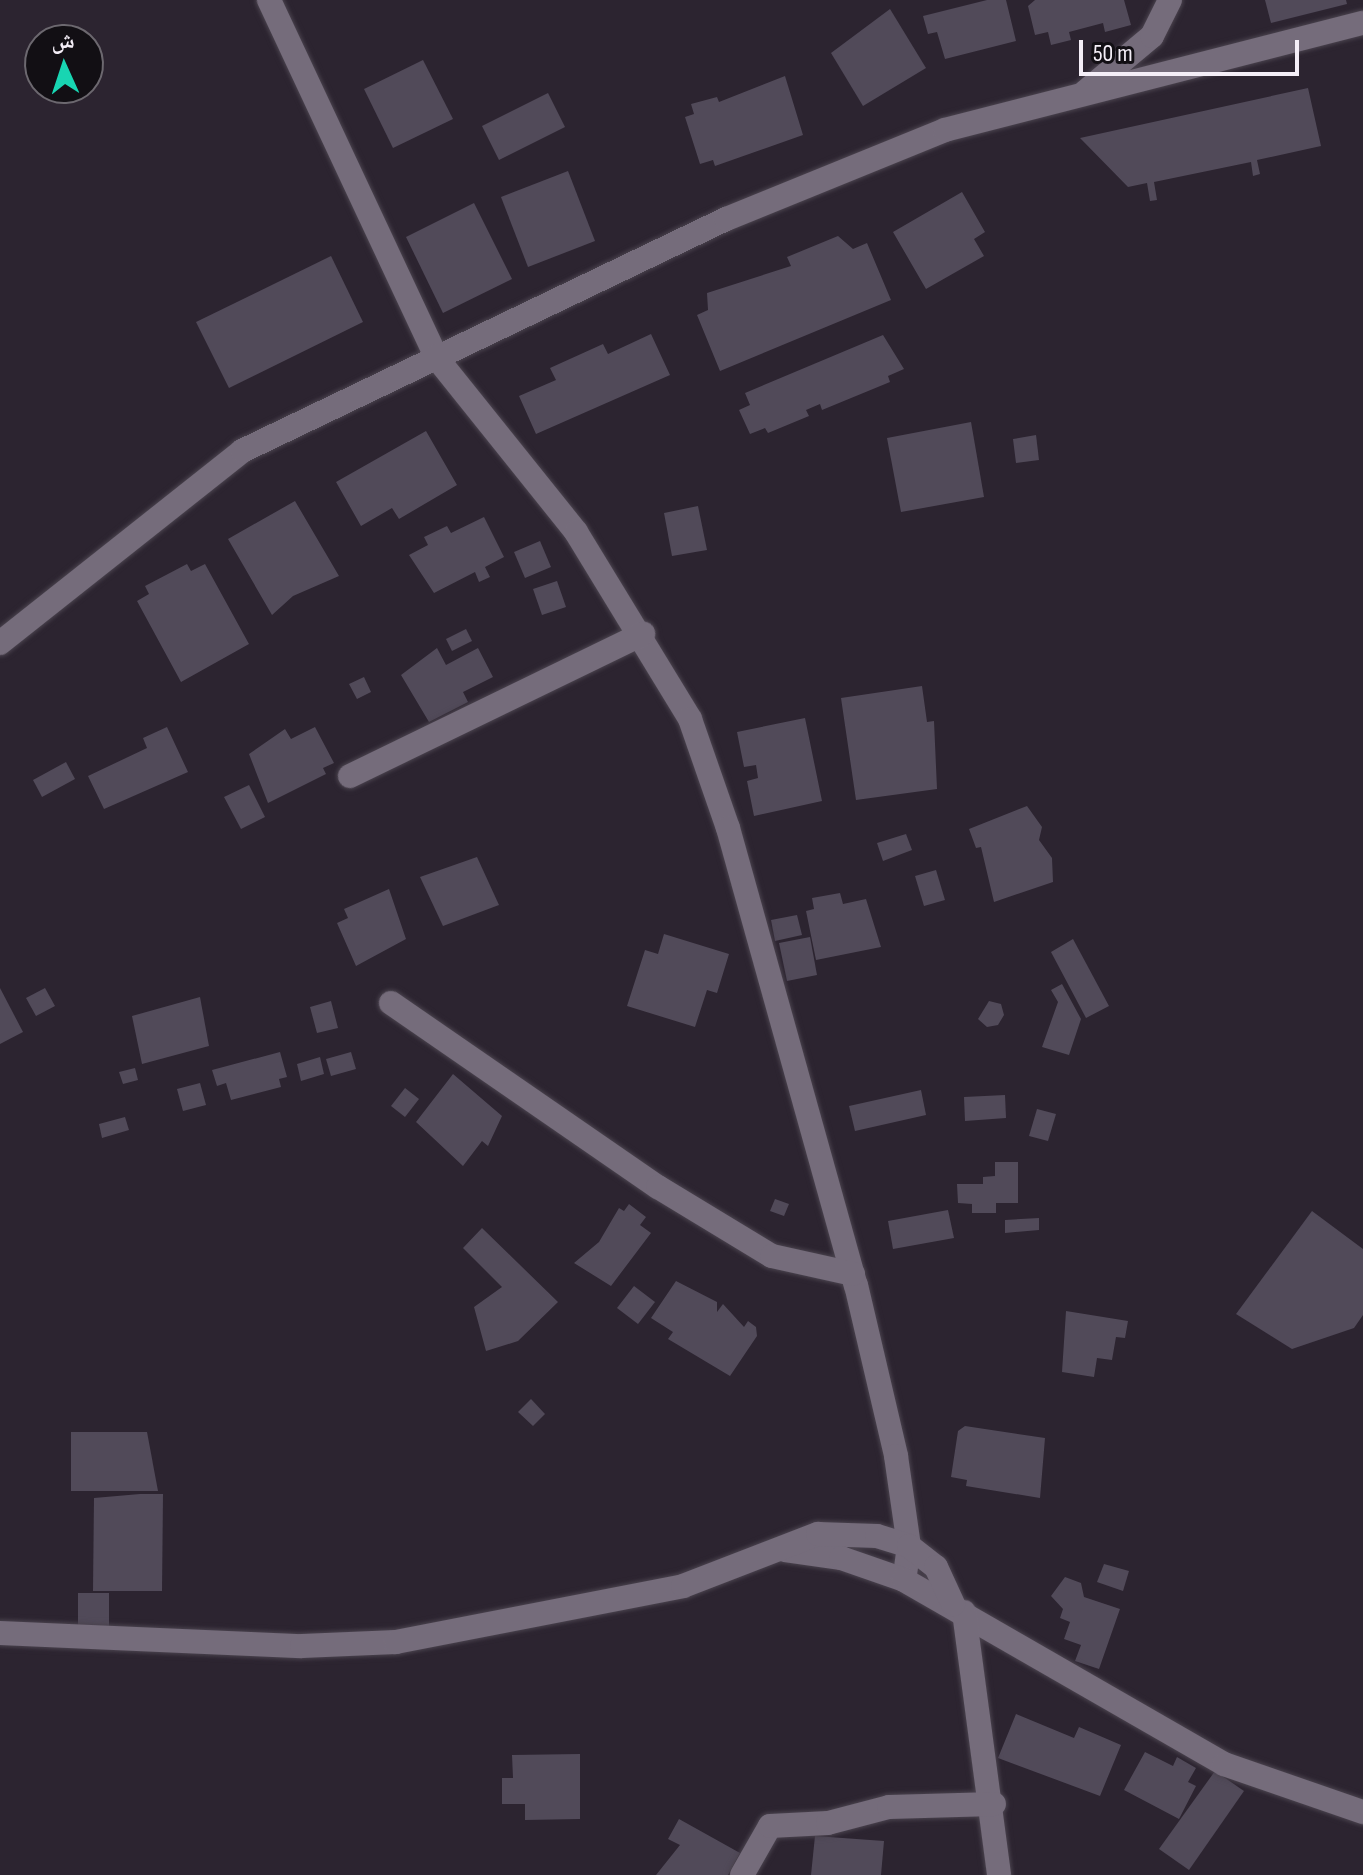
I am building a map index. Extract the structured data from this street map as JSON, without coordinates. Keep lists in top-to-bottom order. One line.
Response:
{"scale_bar":"50 m","north":"top"}
